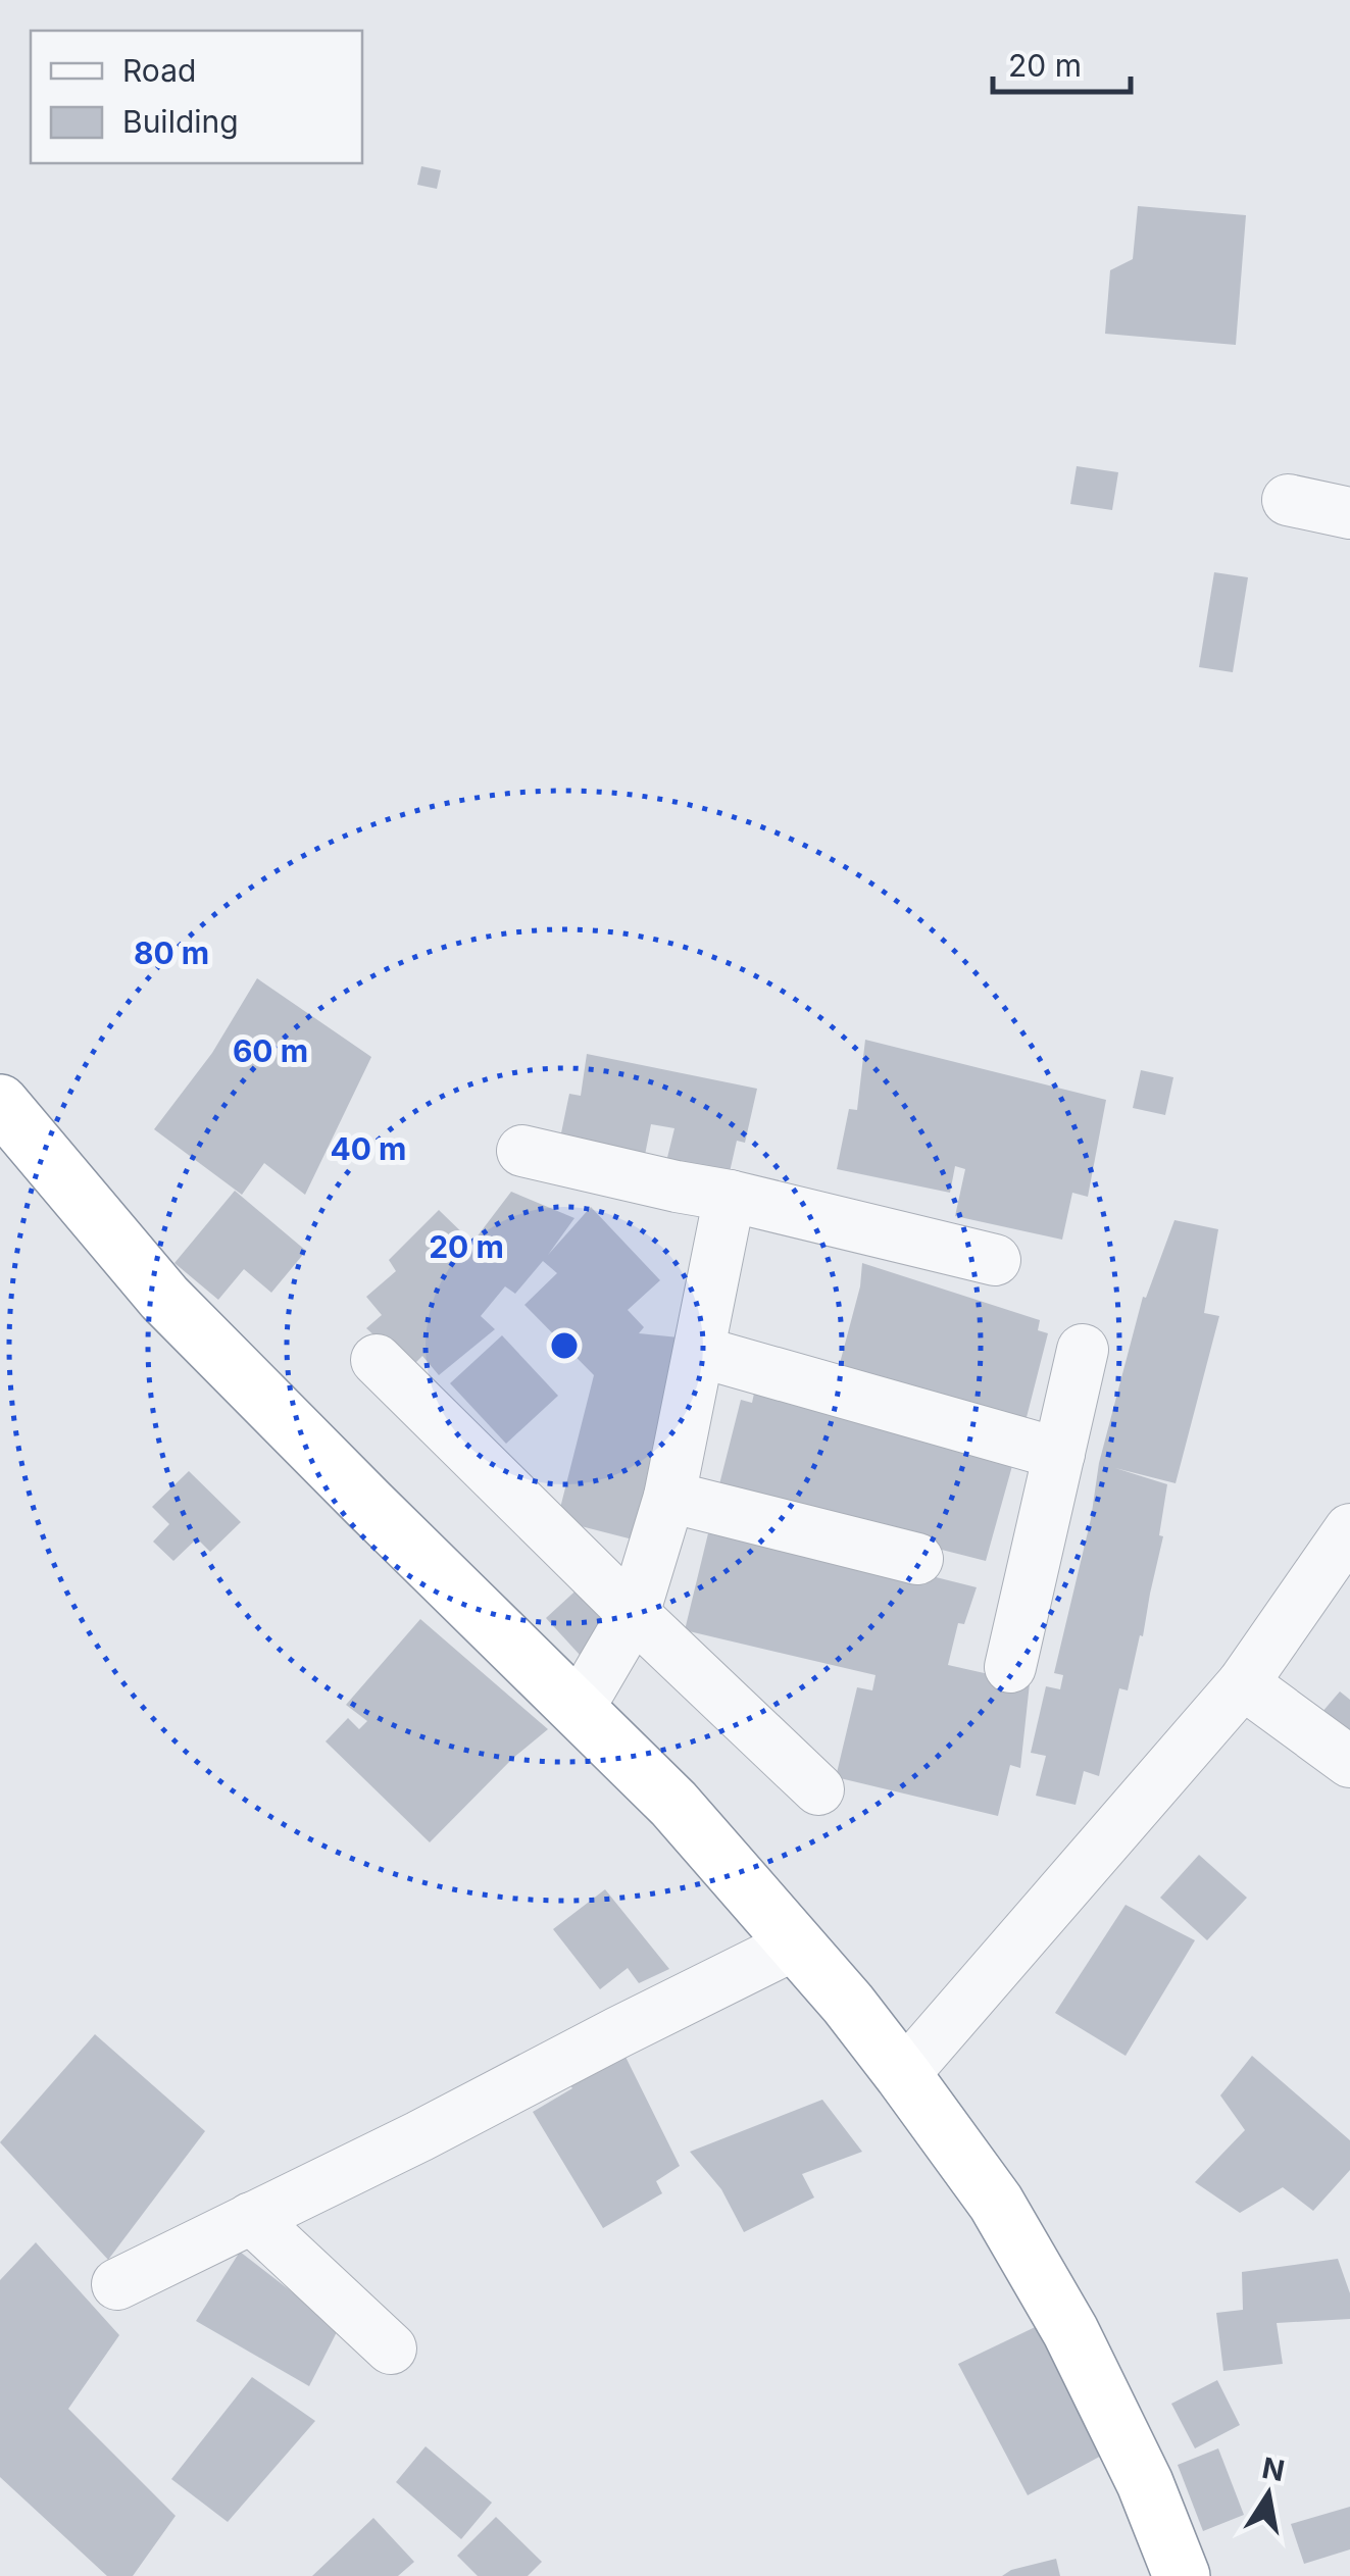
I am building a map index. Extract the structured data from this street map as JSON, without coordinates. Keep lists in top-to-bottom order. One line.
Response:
{"legend":["Road","Building"],"scale_bar":"20 m","north":"top","rings":["80 m","60 m","40 m","20 m"]}
